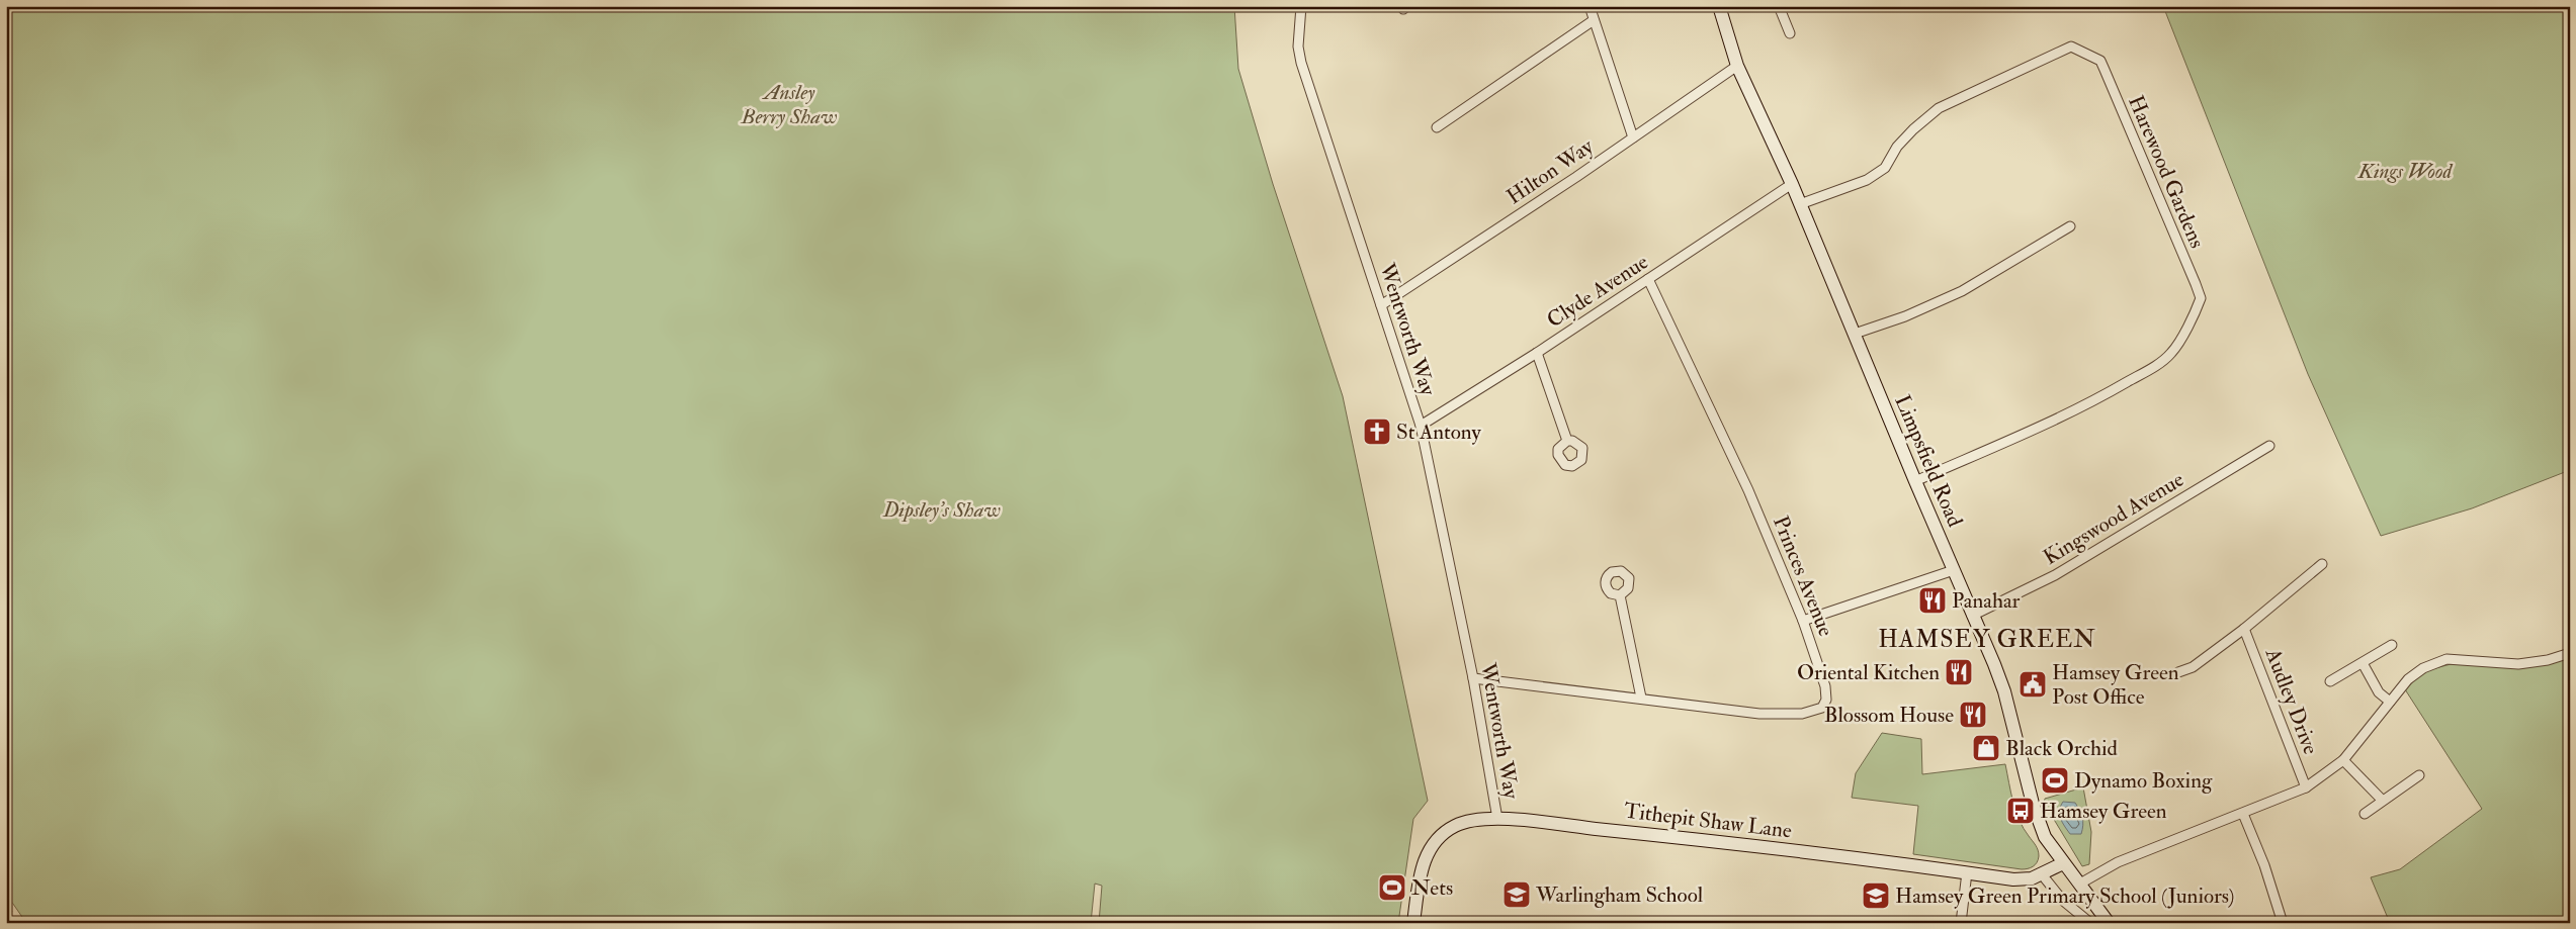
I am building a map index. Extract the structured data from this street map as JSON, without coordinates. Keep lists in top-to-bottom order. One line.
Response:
{"streets":{"main road":["Limpsfield Road","Tithepit Shaw Lane"],"street":["Hilton Way","Harewood Gardens","Clyde Avenue","Wentworth Way","Kingswood Avenue","Princes Avenue","Audley Drive"]},"crossings":[["Hilton Way","Wentworth Way"],["Hilton Way","Limpsfield Road"],["Harewood Gardens","Limpsfield Road"],["Clyde Avenue","Wentworth Way"],["Clyde Avenue","Limpsfield Road"],["Clyde Avenue","Princes Avenue"],["Wentworth Way","Princes Avenue"],["Wentworth Way","Tithepit Shaw Lane"],["Limpsfield Road","Kingswood Avenue"],["Limpsfield Road","Tithepit Shaw Lane"]],"districts":["HAMSEY GREEN"],"parks":["Ansley Berry Shaw","Kings Wood","Dipsley's Shaw"],"places":{"church":["St Antony"],"restaurant":["Panahar","Oriental Kitchen","Blossom House"],"public building":["Hamsey Green Post Office"],"shop":["Black Orchid"],"sports":["Dynamo Boxing","Nets"],"bus stop":["Hamsey Green"],"school or university":["Warlingham School","Hamsey Green Primary School (Juniors)"]}}
